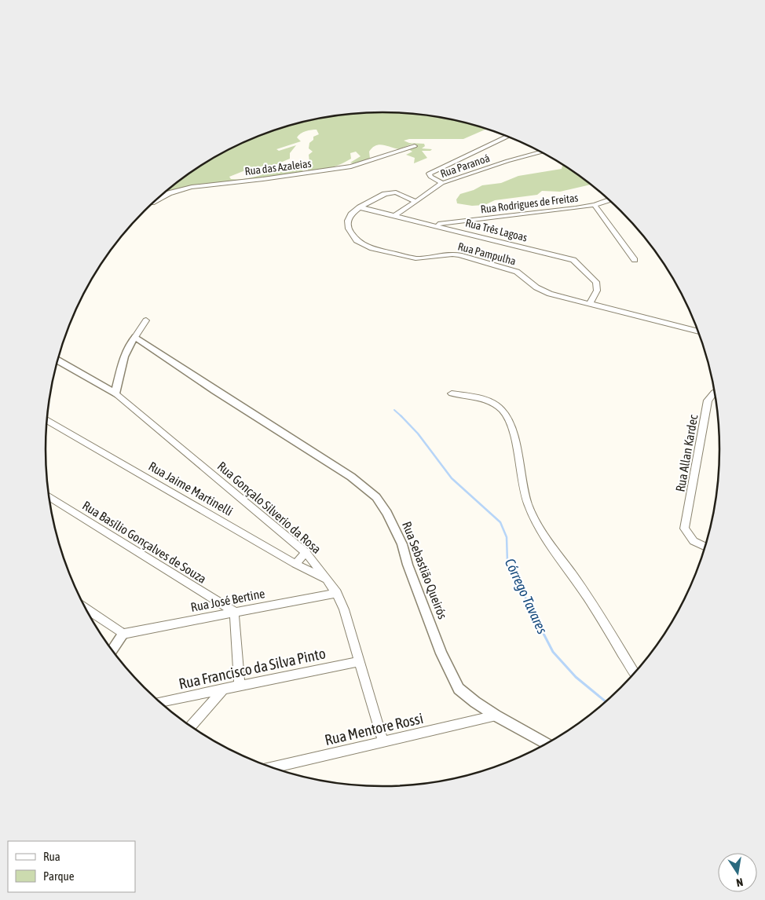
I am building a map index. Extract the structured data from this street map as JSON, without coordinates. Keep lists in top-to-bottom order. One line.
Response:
{"streets":{"street":["Rua Paranoá","Rua das Azaleias","Rua Rodrigues de Freitas","Rua Três Lagoas","Rua Pampulha","Rua Allan Kardec","Rua Jaime Martinelli","Rua Gonçalo Silverio da Rosa","Rua Basílio Gonçalves de Souza","Rua Sebastião Queirós","Rua José Bertine","Rua Francisco da Silva Pinto","Rua Mentore Rossi"]},"crossings":[["Rua Paranoá","Rua Três Lagoas"],["Rua Paranoá","Rua Pampulha"],["Rua Rodrigues de Freitas","Rua Três Lagoas"],["Rua Três Lagoas","Rua Pampulha"],["Rua Jaime Martinelli","Rua Gonçalo Silverio da Rosa"],["Rua Gonçalo Silverio da Rosa","Rua José Bertine"],["Rua Gonçalo Silverio da Rosa","Rua Francisco da Silva Pinto"],["Rua Gonçalo Silverio da Rosa","Rua Mentore Rossi"],["Rua Basílio Gonçalves de Souza","Rua José Bertine"],["Rua Sebastião Queirós","Rua Mentore Rossi"]],"water":["Córrego Tavares"],"legend":["Rua","Parque"],"north":"bottom"}
